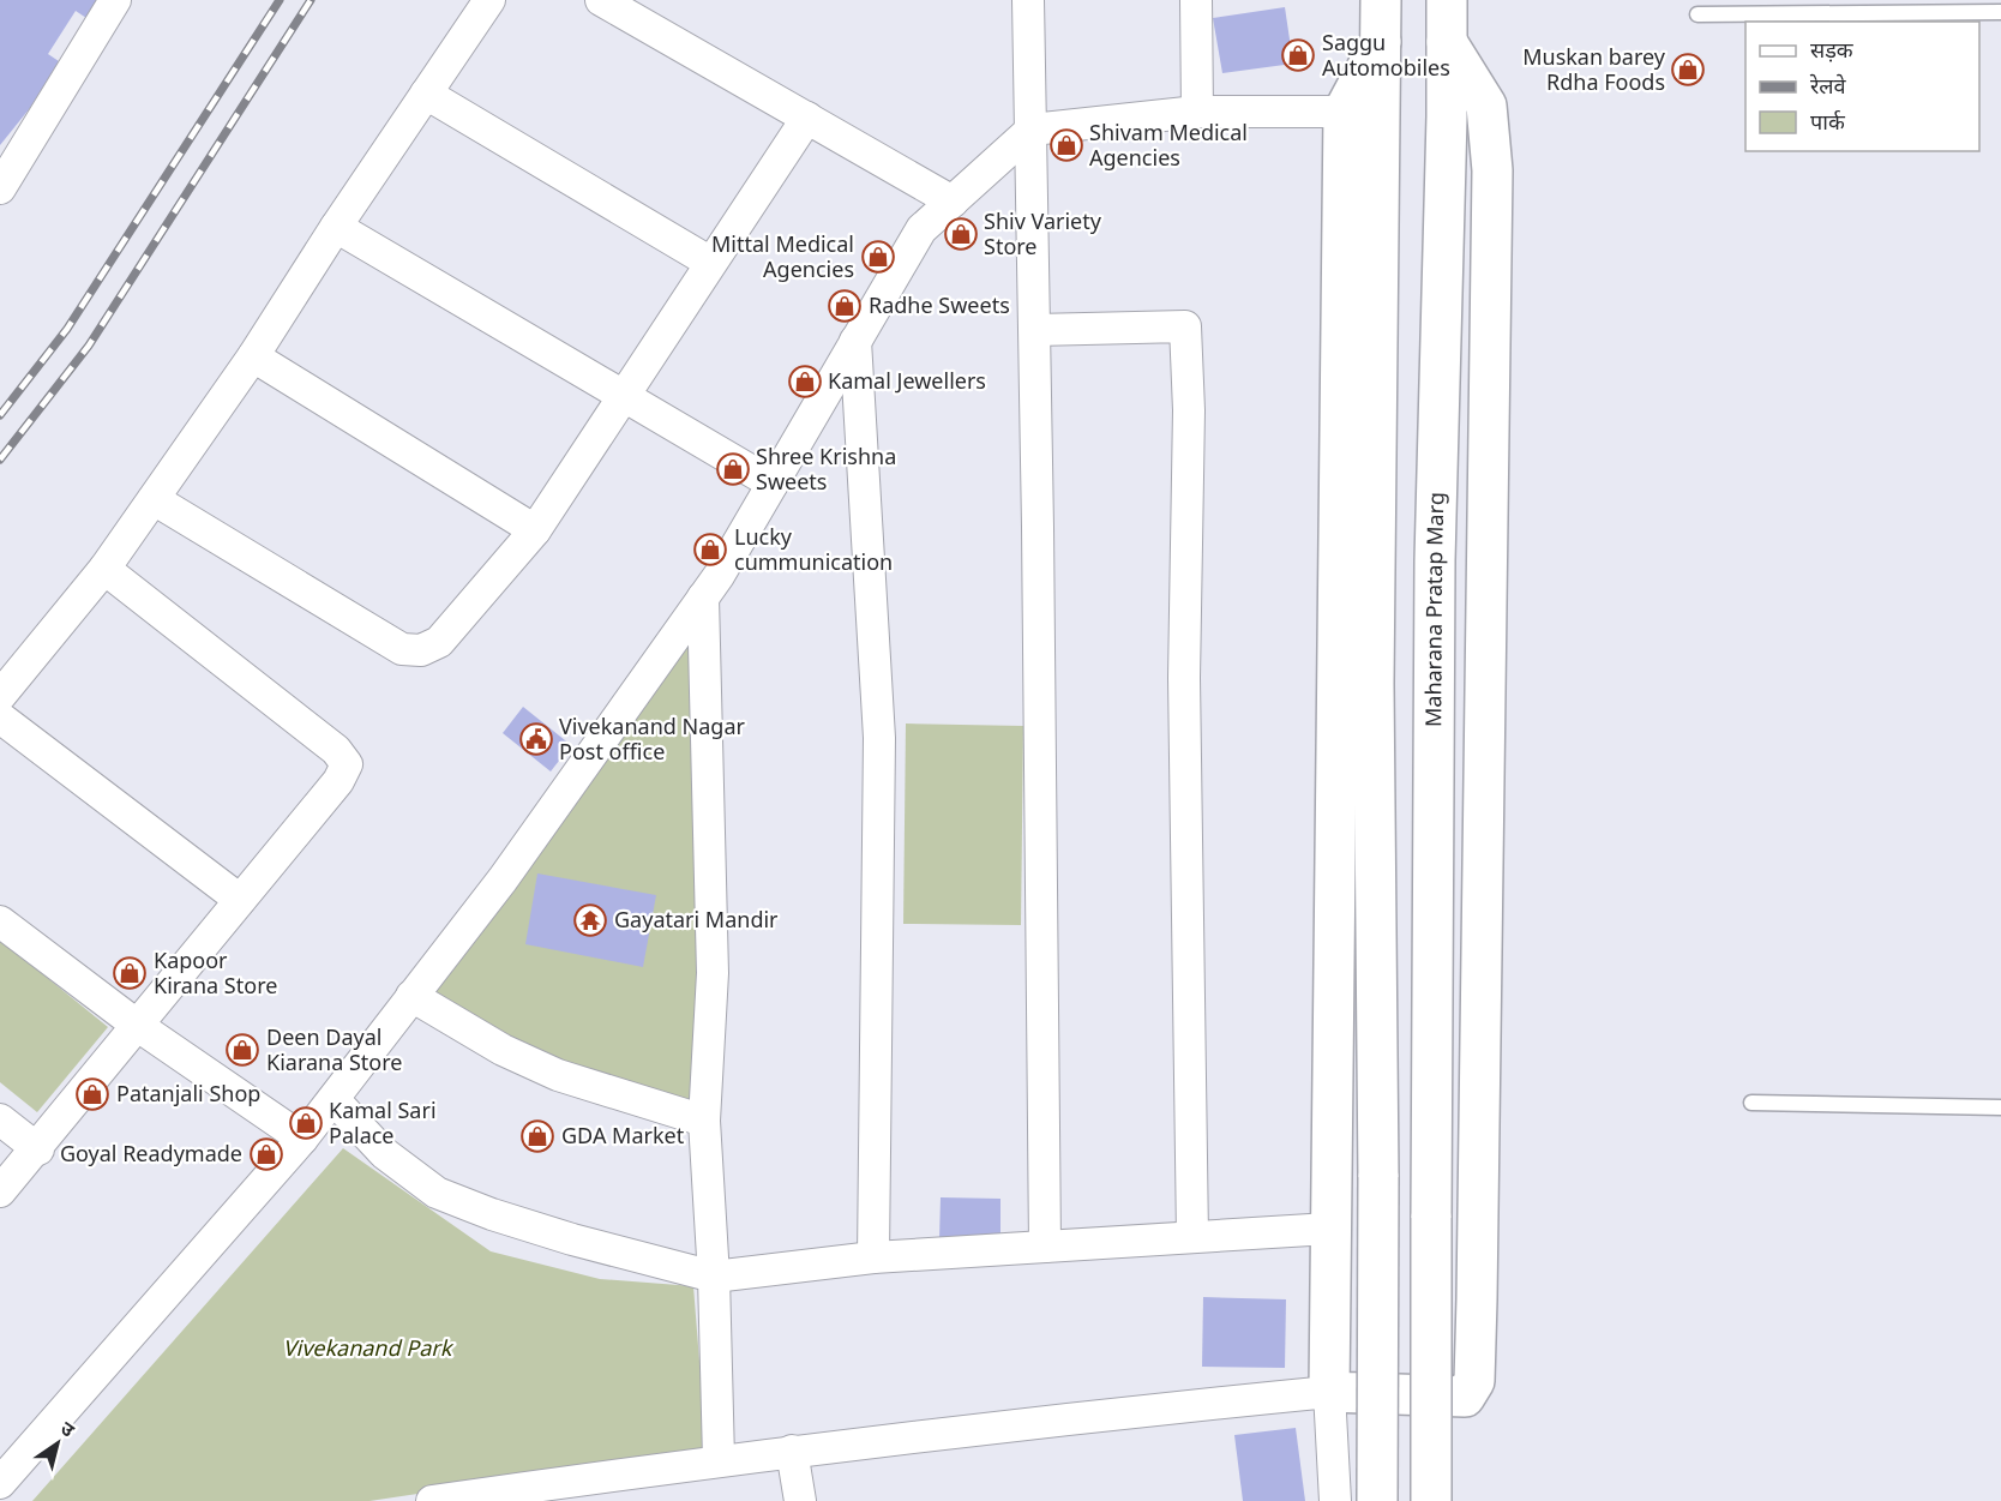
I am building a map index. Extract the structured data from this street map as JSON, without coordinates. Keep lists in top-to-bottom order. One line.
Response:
{"streets":{"main road":["Maharana Pratap Marg"]},"parks":["Vivekanand Park"],"places":{"shop":["Saggu Automobiles","Muskan barey Rdha Foods","Shivam Medical Agencies","Shiv Variety Store","Mittal Medical Agencies","Radhe Sweets","Kamal Jewellers","Shree Krishna Sweets","Lucky cummunication","Kapoor Kirana Store","Deen Dayal Kiarana Store","Patanjali Shop","Kamal Sari Palace","GDA Market","Goyal Readymade"],"public building":["Vivekanand Nagar Post office"],"temple":["Gayatari Mandir"]},"legend":["सड़क","रेलवे","पार्क"],"north":"top right"}
